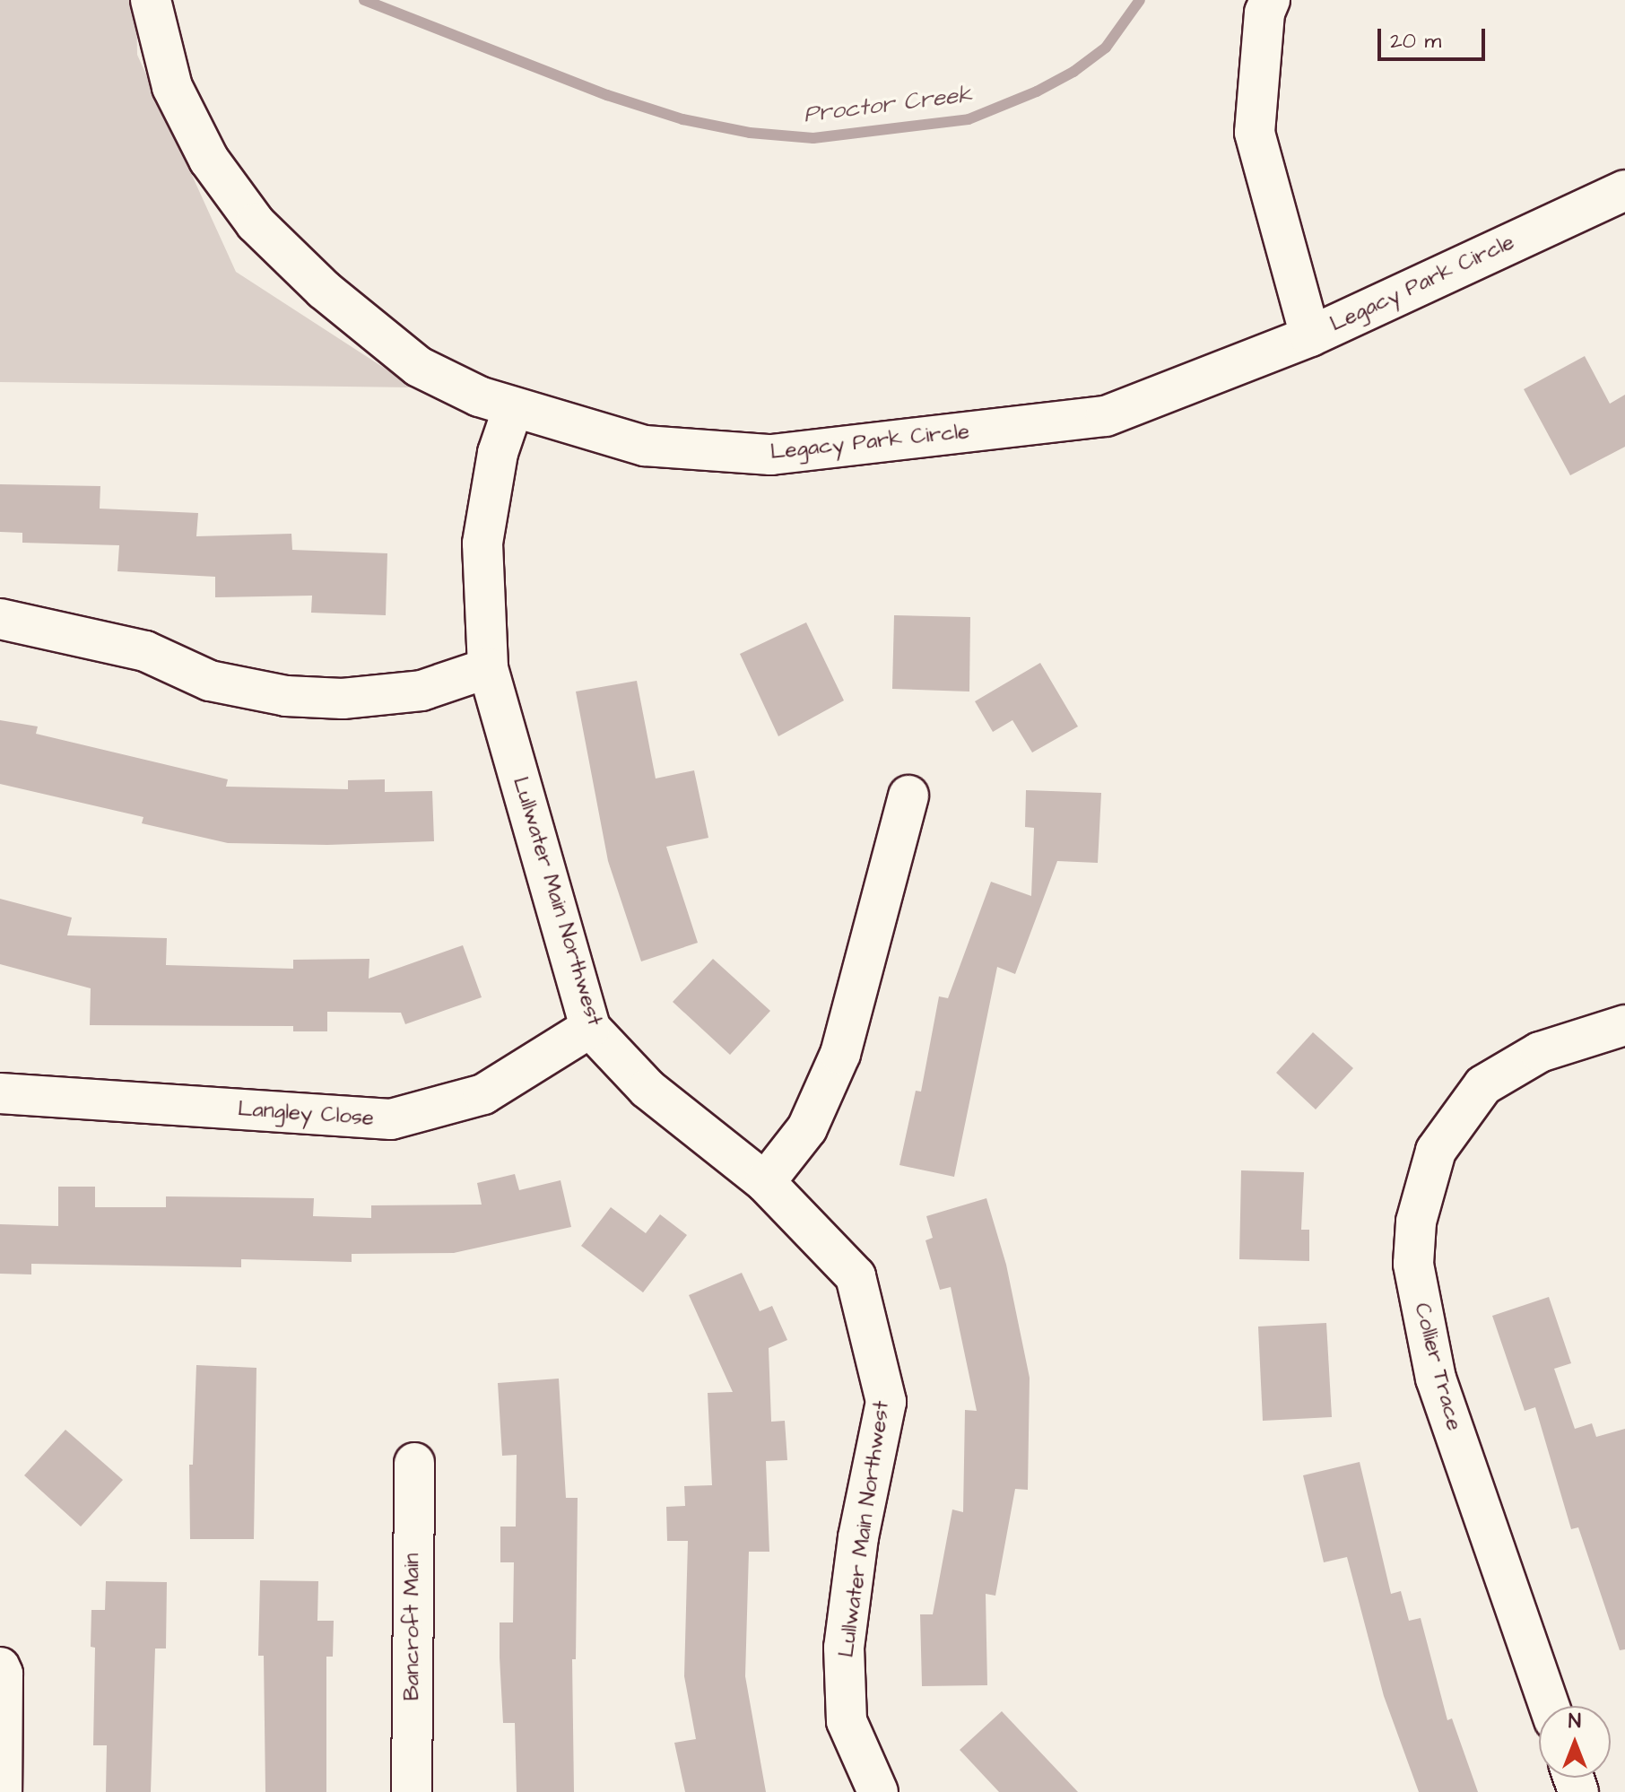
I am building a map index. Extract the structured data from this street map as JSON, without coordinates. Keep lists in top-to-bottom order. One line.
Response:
{"streets":{"street":["Legacy Park Circle","Lullwater Main Northwest","Langley Close","Collier Trace","Bancroft Main"]},"crossings":[["Legacy Park Circle","Lullwater Main Northwest"],["Lullwater Main Northwest","Langley Close"]],"water":["Proctor Creek"],"scale_bar":"20 m","north":"top"}
